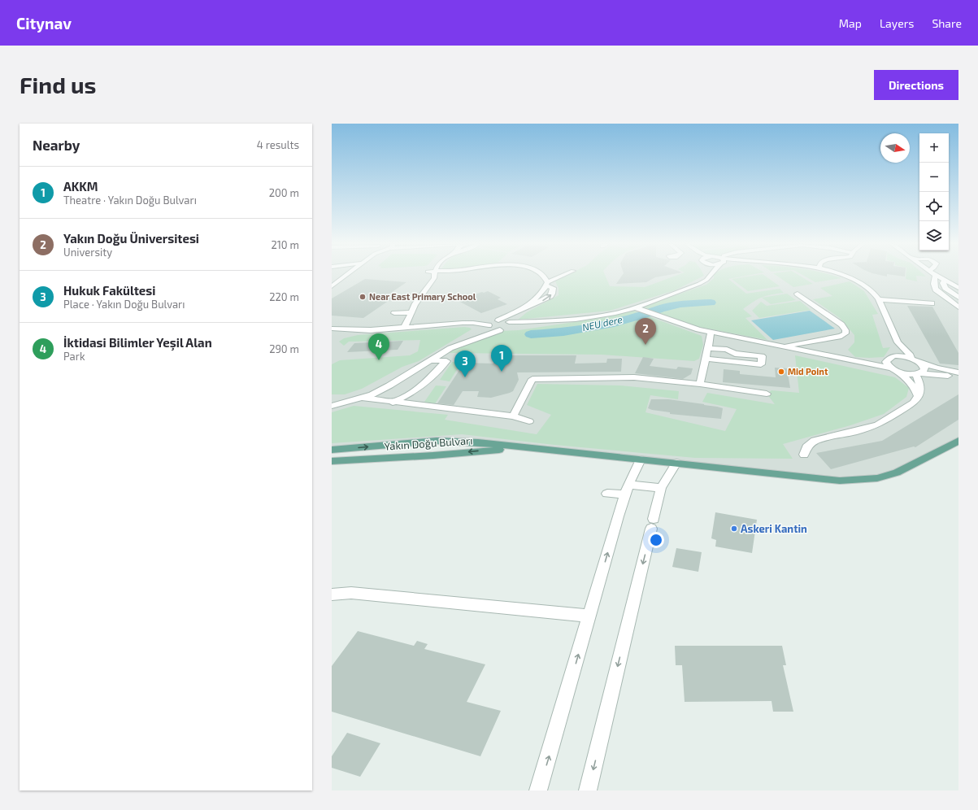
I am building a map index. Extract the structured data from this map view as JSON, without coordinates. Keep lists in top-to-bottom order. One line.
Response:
{"streets":{"main road":["Yakın Doğu Bulvarı"]},"water":["NEU dere"],"places":["Near East Primary School","Mid Point","Askeri Kantin"],"north":"right","page":{"header":"Citynav","nav":["Map","Layers","Share"],"buttons":"Directions","title":"Find us","heading":["Nearby","4 results"],"map_buttons":["+","−"],"list":[{"mark":"1","name":"AKKM","note":"Theatre · Yakın Doğu Bulvarı","value":"200 m"},{"mark":"2","name":"Yakın Doğu Üniversitesi","note":"University","value":"210 m"},{"mark":"3","name":"Hukuk Fakültesi","note":"Place · Yakın Doğu Bulvarı","value":"220 m"},{"mark":"4","name":"İktidasi Bilimler Yeşil Alan","note":"Park","value":"290 m"}],"pins":["2","4","1","3"]}}
